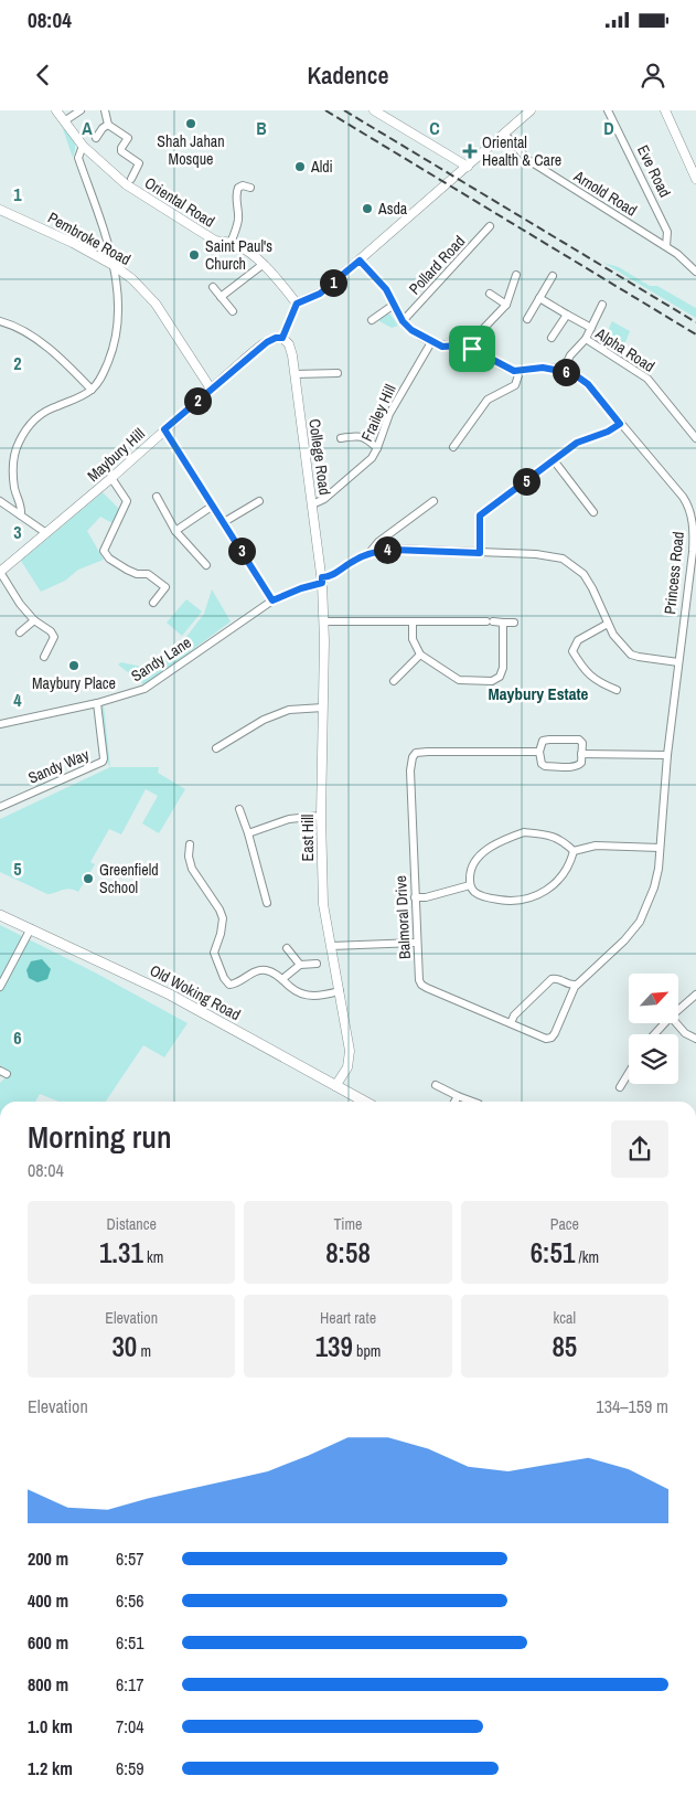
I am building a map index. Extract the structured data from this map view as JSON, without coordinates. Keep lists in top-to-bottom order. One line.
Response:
{"streets":{"main road":["Old Woking Road"],"street":["Eve Road","Arnold Road","Oriental Road","Pembroke Road","Pollard Road","Alpha Road","Frailey Hill","Maybury Hill","College Road","Princess Road","Sandy Lane","Sandy Way","East Hill","Balmoral Drive"]},"crossings":[["Eve Road","Arnold Road"],["Pembroke Road","Maybury Hill"],["Alpha Road","Princess Road"],["Frailey Hill","College Road"],["Maybury Hill","College Road"],["College Road","Sandy Lane"],["College Road","East Hill"],["Princess Road","Balmoral Drive"],["Sandy Lane","Sandy Way"],["Sandy Lane","East Hill"],["East Hill","Old Woking Road"]],"districts":["Maybury Estate"],"places":{"other":["Shah Jahan Mosque","Aldi","Asda","Saint Paul's Church","Maybury Place","Greenfield School"],"health":["Oriental Health & Care"]},"north":"top right","page":{"status":"08:04","header":"Kadence","pins":["1","6","2","5","4","3"],"heading":["Morning run","08:04"],"stats":[["Distance","1.31 km"],["Time","8:58"],["Pace","6:51 /km"],["Elevation","30 m"],["Heart rate","139 bpm"],["kcal","85"]],"chart":["Elevation","134–159 m"],"list":[{"name":"200 m","note":"6:57"},{"name":"400 m","note":"6:56"},{"name":"600 m","note":"6:51"},{"name":"800 m","note":"6:17"},{"name":"1.0 km","note":"7:04"},{"name":"1.2 km","note":"6:59"}]},"grid":{"columns":["A","B","C","D"],"rows":["1","2","3","4","5","6"]}}
